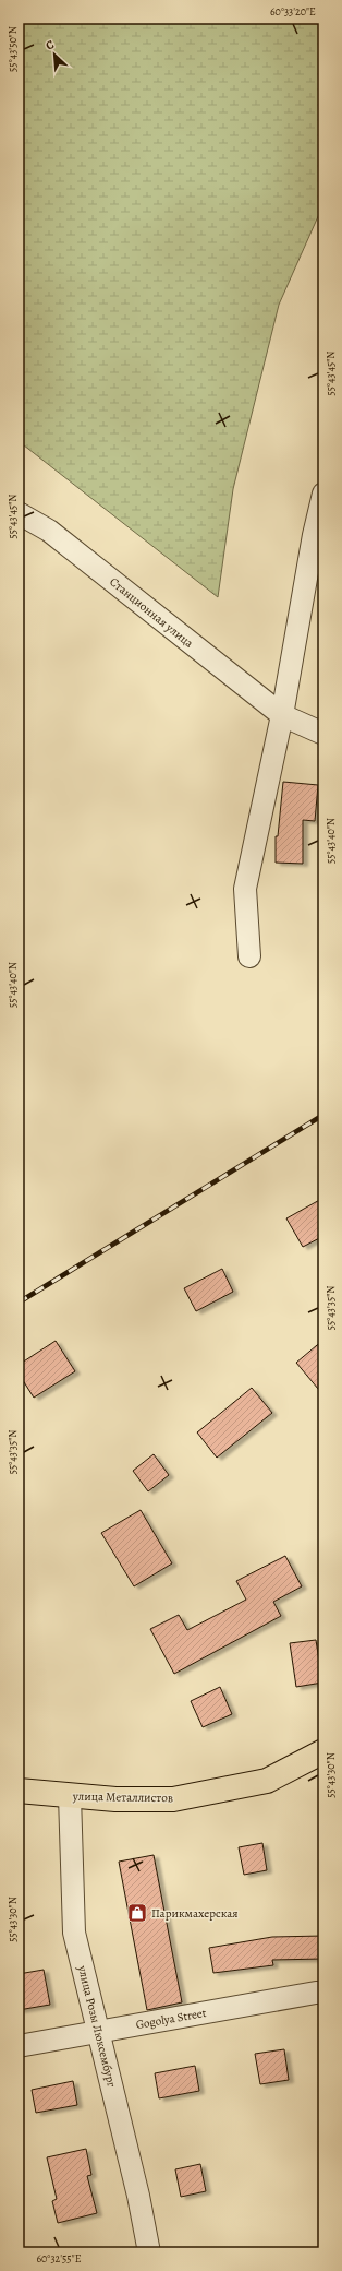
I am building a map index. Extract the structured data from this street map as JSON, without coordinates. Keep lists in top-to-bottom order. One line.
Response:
{"streets":{"main road":["улица Металлистов"],"street":["Станционная улица","Gogolya Street","улица Розы Люксембург"]},"crossings":[["улица Металлистов","улица Розы Люксембург"],["Gogolya Street","улица Розы Люксембург"]],"places":{"shop":["Парикмахерская"]},"north":"top left","coordinates":["60°33'20\"E","55°43'50\"N","55°43'45\"N","55°43'40\"N","55°43'35\"N","55°43'30\"N","60°32'55\"E"]}
